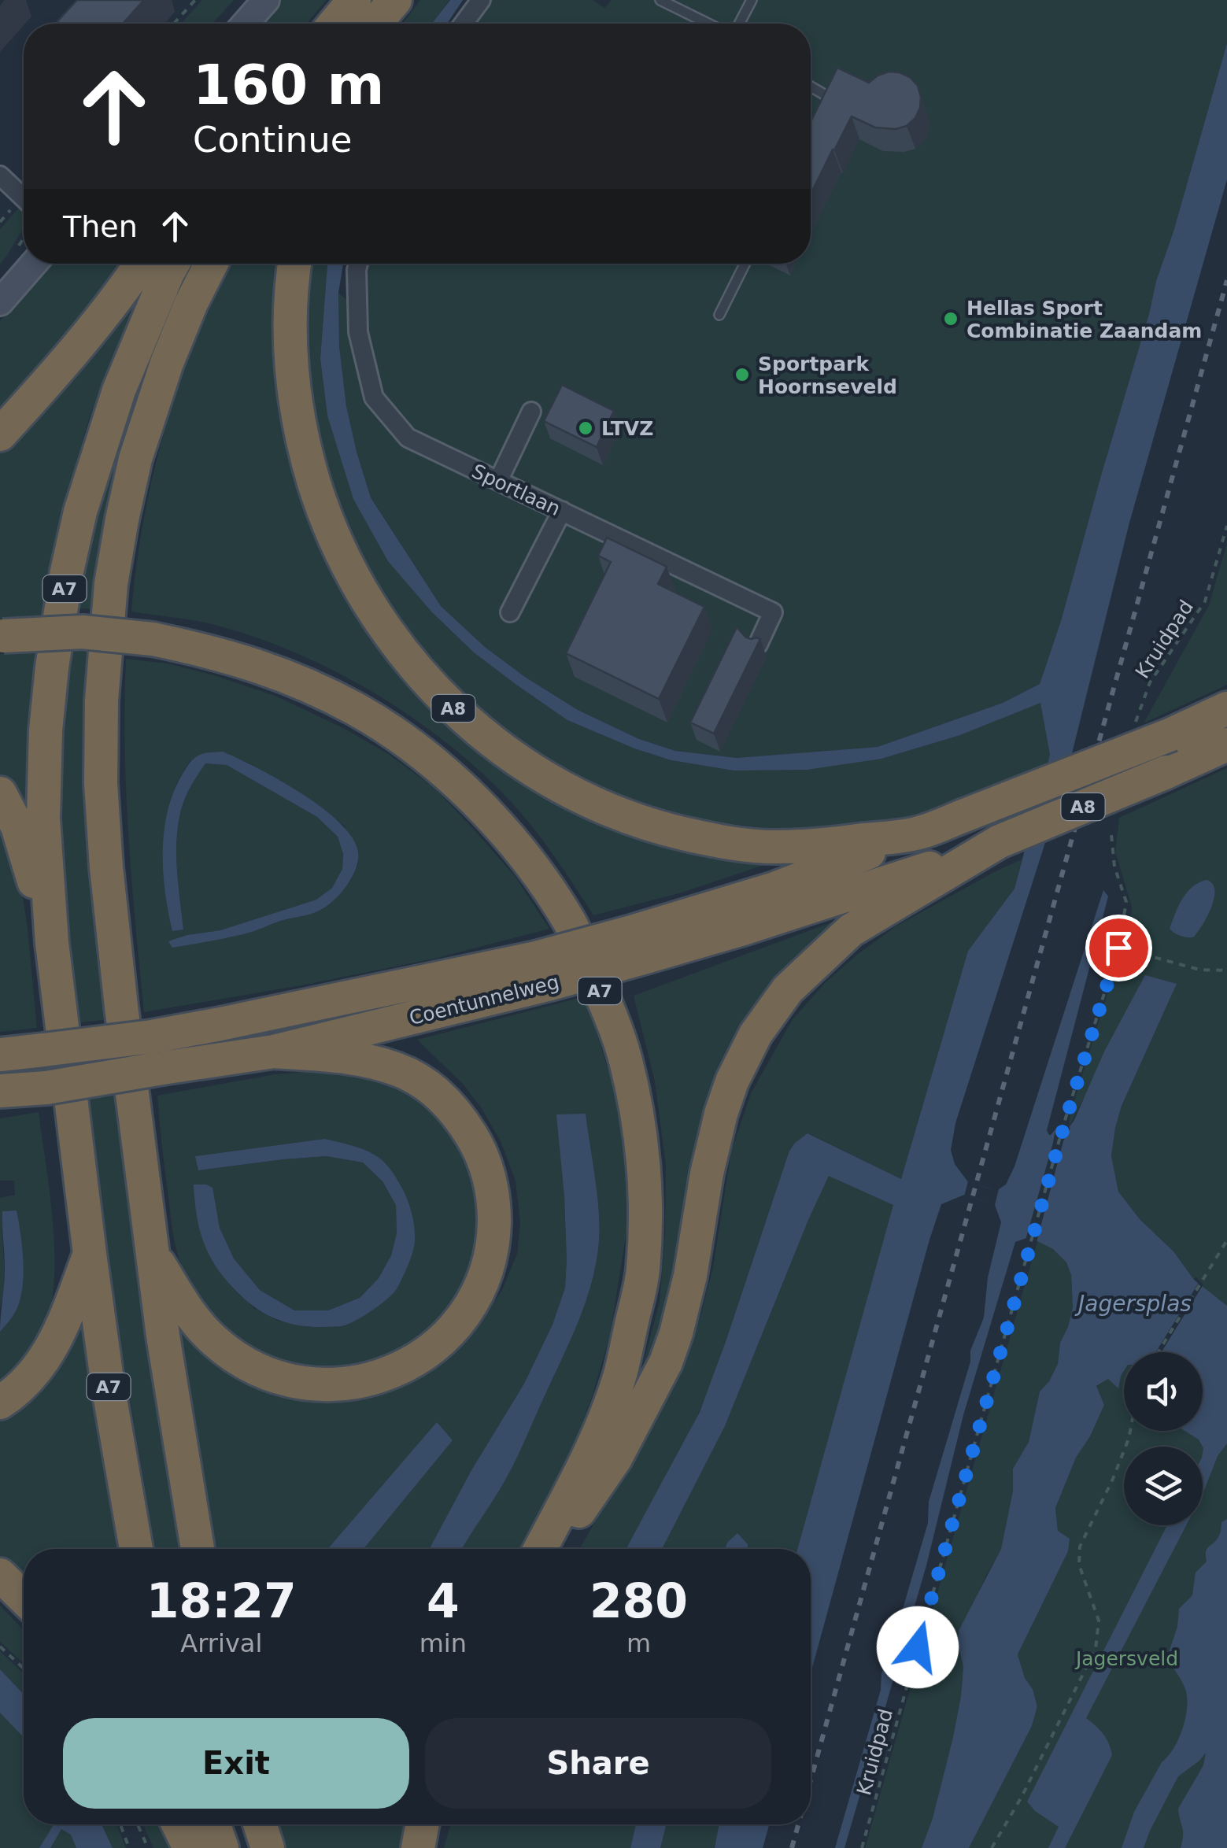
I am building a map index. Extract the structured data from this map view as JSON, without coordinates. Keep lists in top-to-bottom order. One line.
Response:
{"streets":{"highway":["A7","A8","Coentunnelweg"],"street":["Sportlaan"],"path":["Kruidpad"]},"crossings":[["A7","A8"],["A8","Coentunnelweg"]],"water":["Jagersplas"],"parks":["Jagersveld"],"places":["Hellas Sport Combinatie Zaandam","Sportpark Hoornseveld","LTVZ"],"page":{"turn":["160 m","Continue"],"then":"Then","eta":["18:27","Arrival","4","min","280","m"],"buttons":["Exit","Share"]}}
